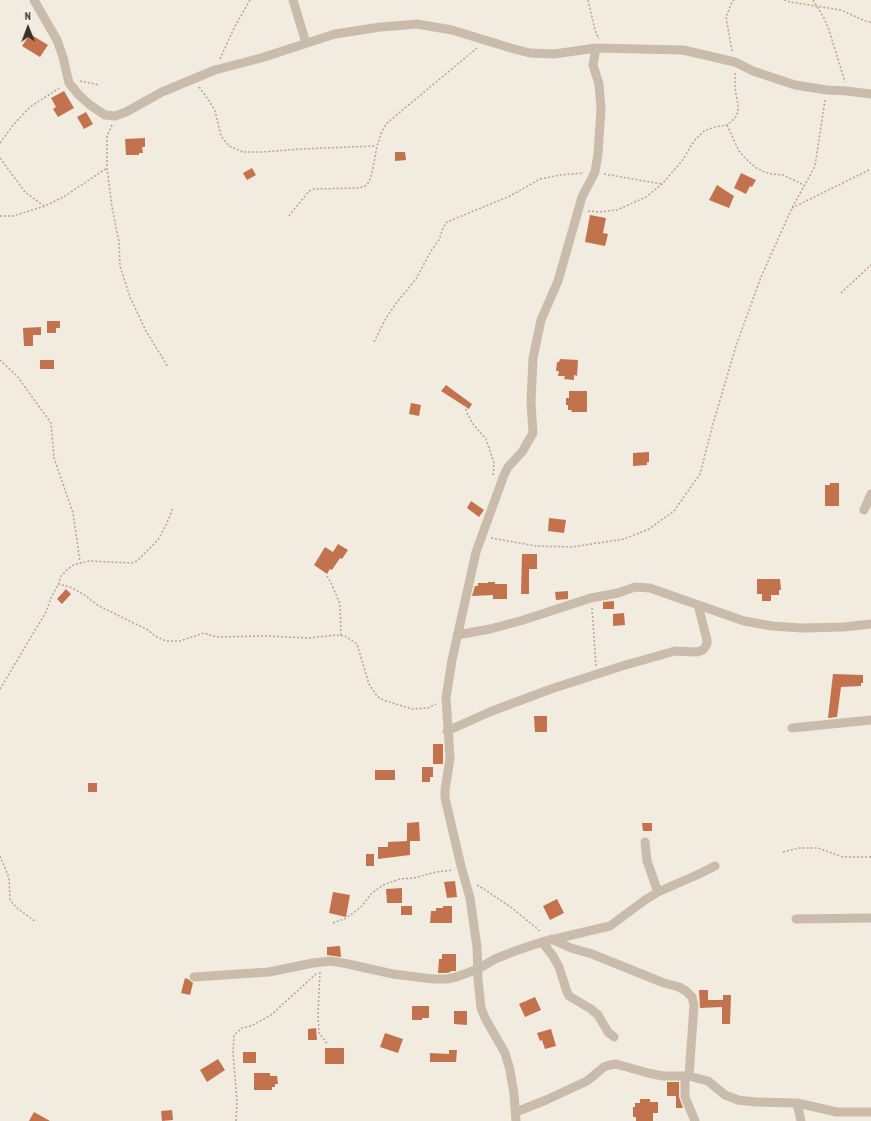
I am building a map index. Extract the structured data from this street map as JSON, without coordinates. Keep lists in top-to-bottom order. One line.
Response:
{"north":"top"}
